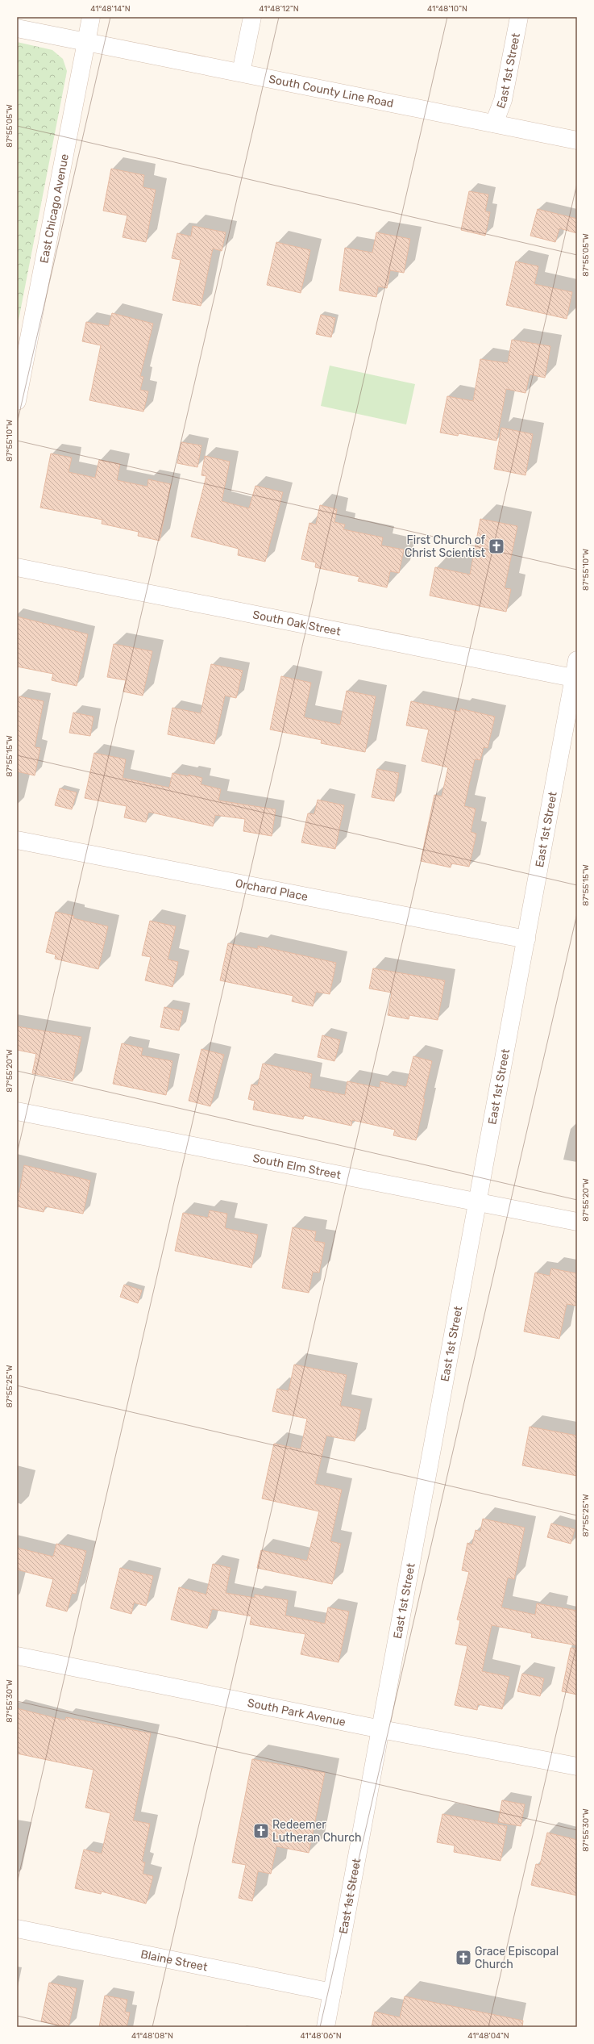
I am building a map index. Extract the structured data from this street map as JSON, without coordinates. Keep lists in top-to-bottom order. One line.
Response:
{"streets":{"street":["East 1st Street","South County Line Road","East Chicago Avenue","South Oak Street","Orchard Place","South Elm Street","South Park Avenue","Blaine Street"]},"crossings":[["East 1st Street","South County Line Road"],["East 1st Street","South Oak Street"],["East 1st Street","Orchard Place"],["East 1st Street","South Elm Street"],["East 1st Street","South Park Avenue"],["East 1st Street","Blaine Street"],["South County Line Road","East Chicago Avenue"]],"places":{"church":["First Church of Christ Scientist","Redeemer Lutheran Church","Grace Episcopal Church"]},"coordinates":["41°48'14\"N","41°48'12\"N","41°48'10\"N","87°55'05\"W","87°55'10\"W","87°55'15\"W","87°55'20\"W","87°55'25\"W","87°55'30\"W","41°48'08\"N","41°48'06\"N","41°48'04\"N"]}
